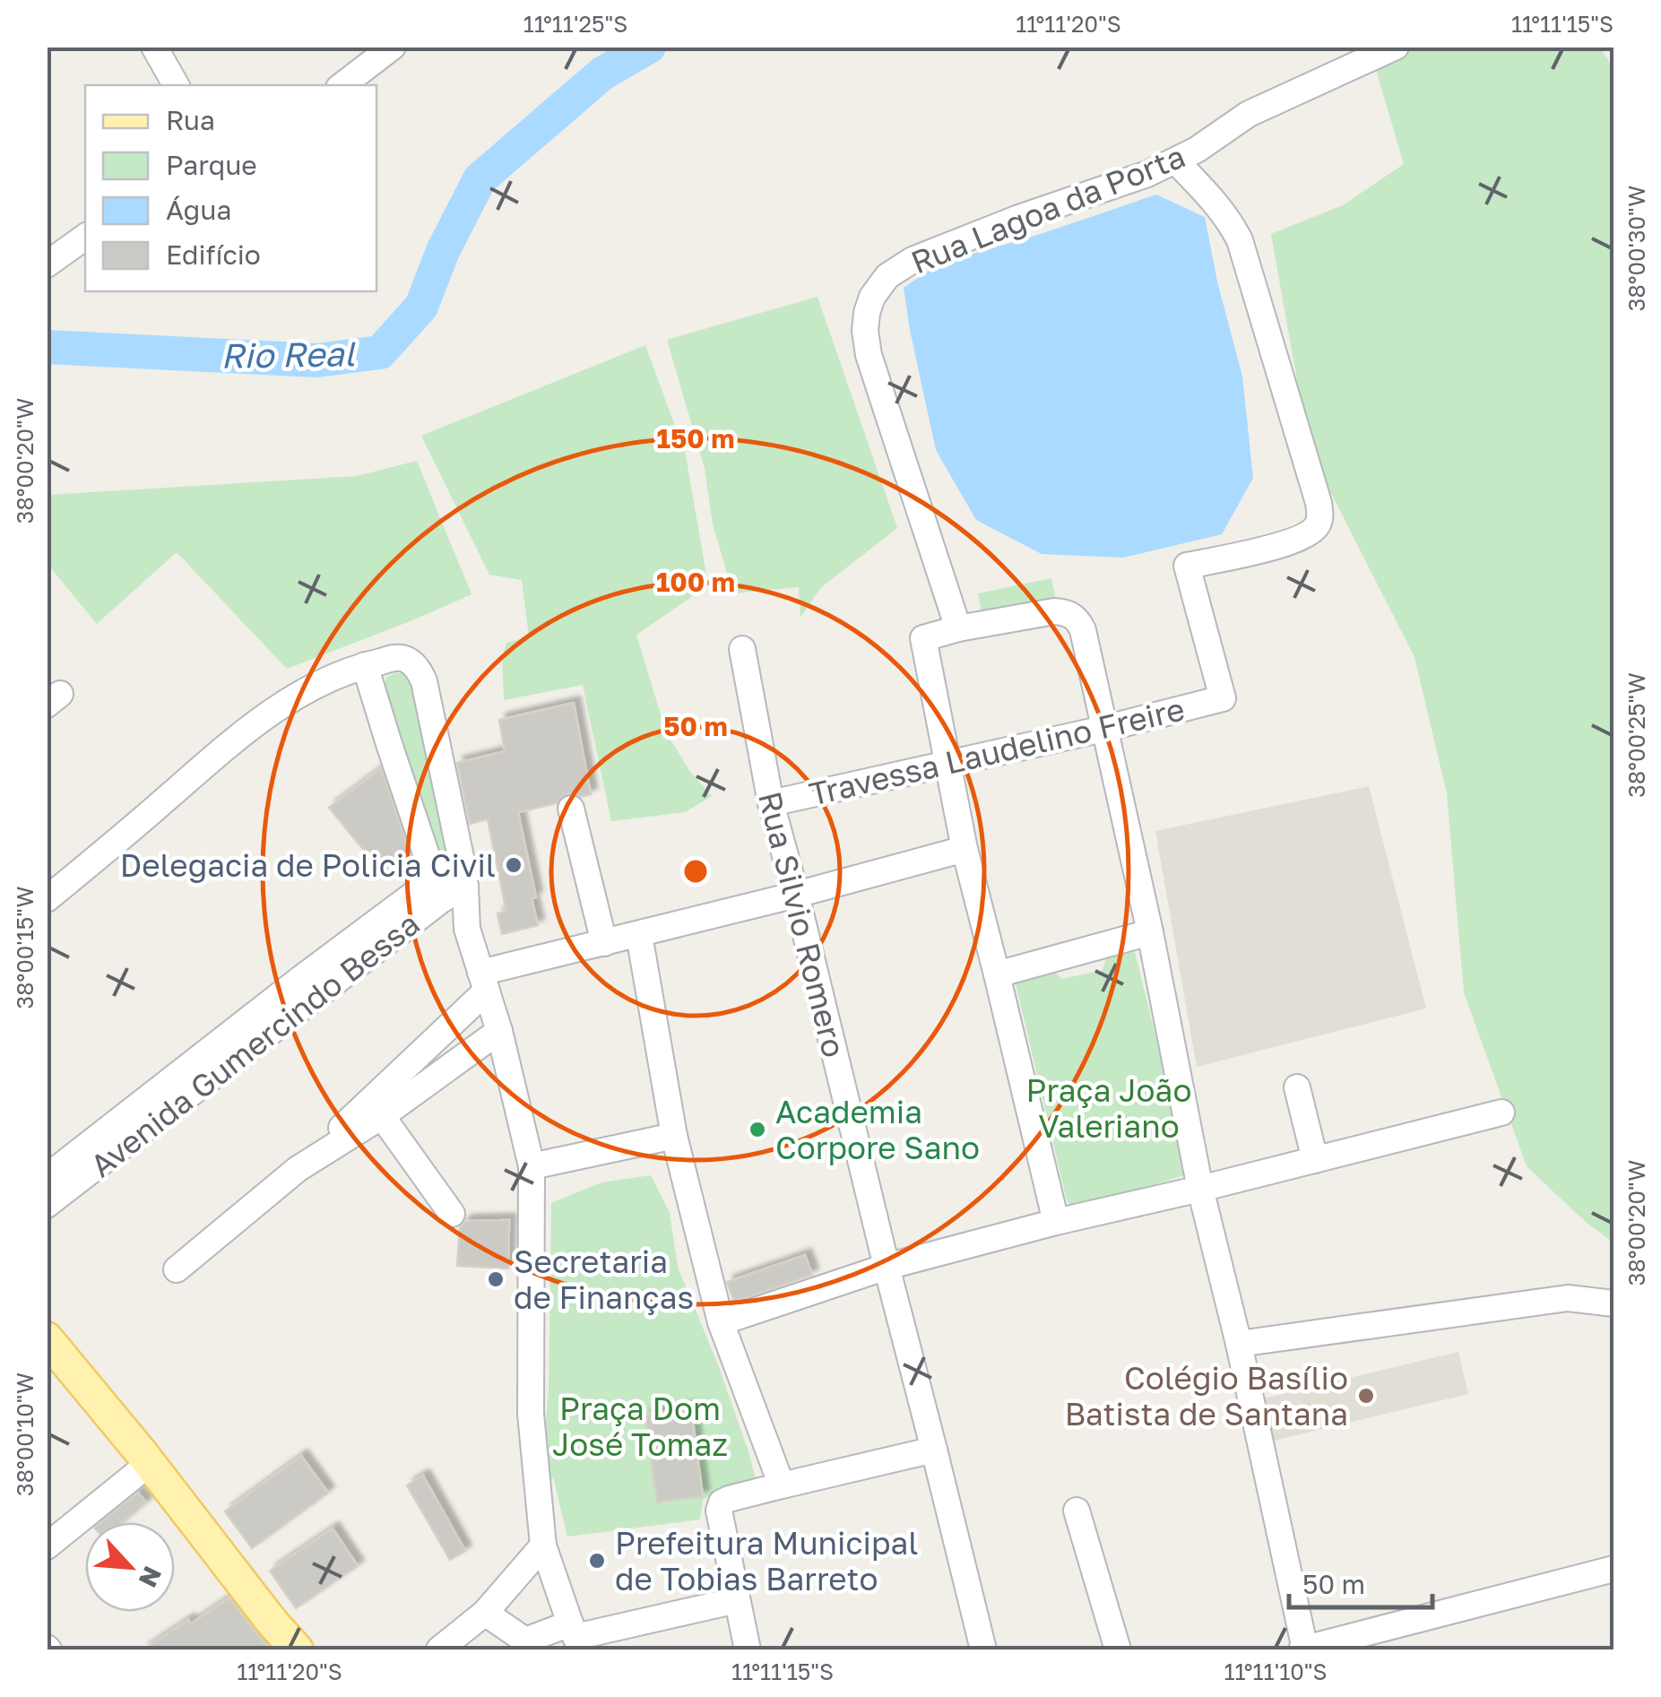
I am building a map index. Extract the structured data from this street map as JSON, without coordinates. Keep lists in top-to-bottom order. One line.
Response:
{"streets":{"street":["Rua Lagoa da Porta","Travessa Laudelino Freire","Rua Silvio Romero","Avenida Gumercindo Bessa"]},"crossings":[["Rua Lagoa da Porta","Travessa Laudelino Freire"],["Travessa Laudelino Freire","Rua Silvio Romero"]],"water":["Rio Real"],"parks":["Praça João Valeriano","Praça Dom José Tomaz"],"places":["Delegacia de Policia Civil","Academia Corpore Sano","Secretaria de Finanças","Colégio Basílio Batista de Santana","Prefeitura Municipal de Tobias Barreto"],"legend":["Rua","Parque","Água","Edifício"],"scale_bar":"50 m","north":"bottom right","coordinates":["11°11'25\"S","11°11'20\"S","11°11'15\"S","38°00'30\"W","38°00'20\"W","38°00'25\"W","38°00'15\"W","38°00'10\"W","11°11'10\"S"],"rings":["150 m","100 m","50 m"]}
